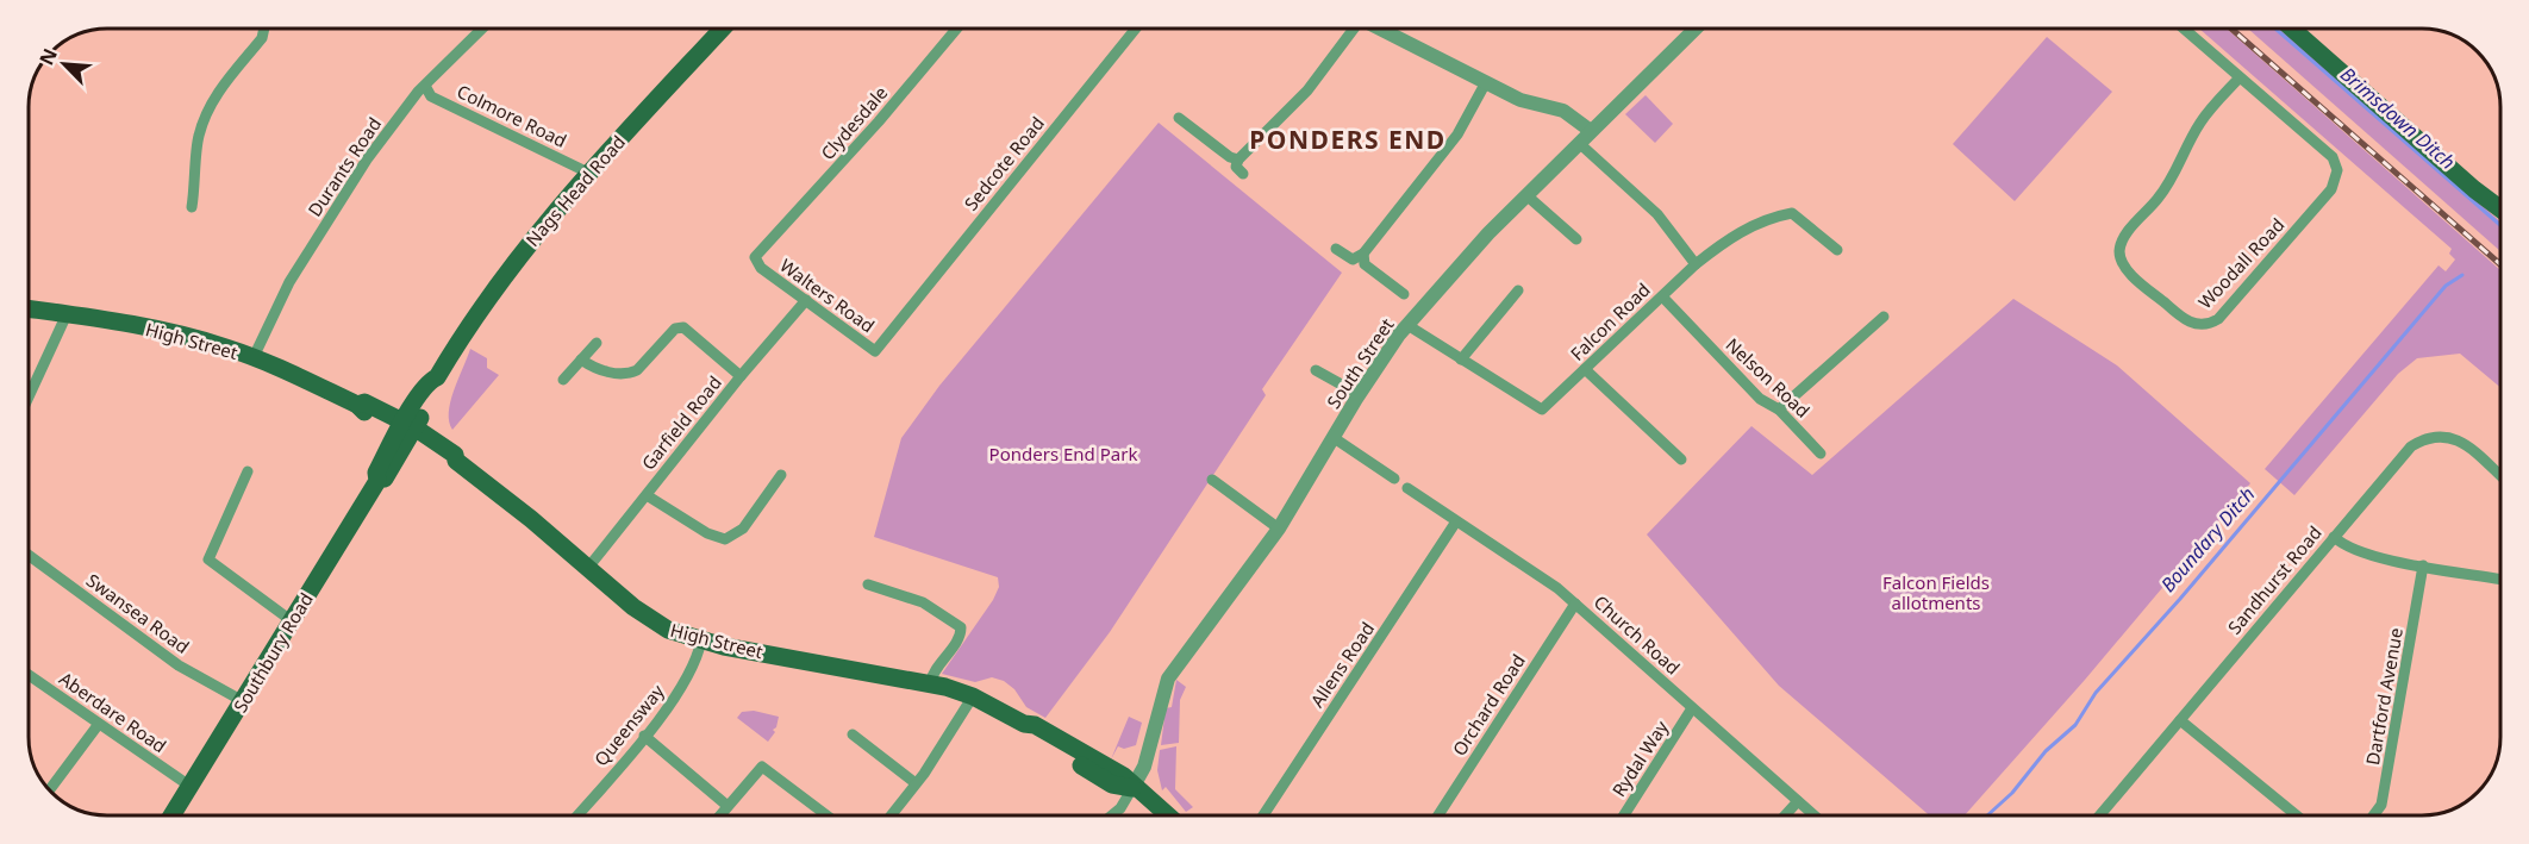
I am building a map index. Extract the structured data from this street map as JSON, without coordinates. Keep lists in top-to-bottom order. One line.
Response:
{"streets":{"main road":["Nags Head Road","High Street","Southbury Road"],"street":["Colmore Road","Clydesdale","Sedcote Road","Durants Road","Woodall Road","Walters Road","Falcon Road","South Street","Nelson Road","Garfield Road","Sandhurst Road","Swansea Road","Church Road","Allens Road","Dartford Avenue","Orchard Road","Aberdare Road","Queensway","Rydal Way"]},"crossings":[["Colmore Road","Durants Road"],["Colmore Road","Nags Head Road"],["Clydesdale","Walters Road"],["Sedcote Road","Walters Road"],["Durants Road","High Street"],["Nags Head Road","High Street"],["Nags Head Road","Southbury Road"],["Walters Road","Garfield Road"],["Falcon Road","South Street"],["Falcon Road","Nelson Road"],["High Street","South Street"],["High Street","Garfield Road"],["High Street","Southbury Road"],["High Street","Queensway"],["Swansea Road","Southbury Road"],["Church Road","Allens Road"],["Church Road","Orchard Road"],["Church Road","Rydal Way"],["Southbury Road","Aberdare Road"]],"districts":["PONDERS END"],"water":["Brimsdown Ditch","Boundary Ditch"],"parks":["Ponders End Park","Falcon Fields allotments"],"north":"top left"}
